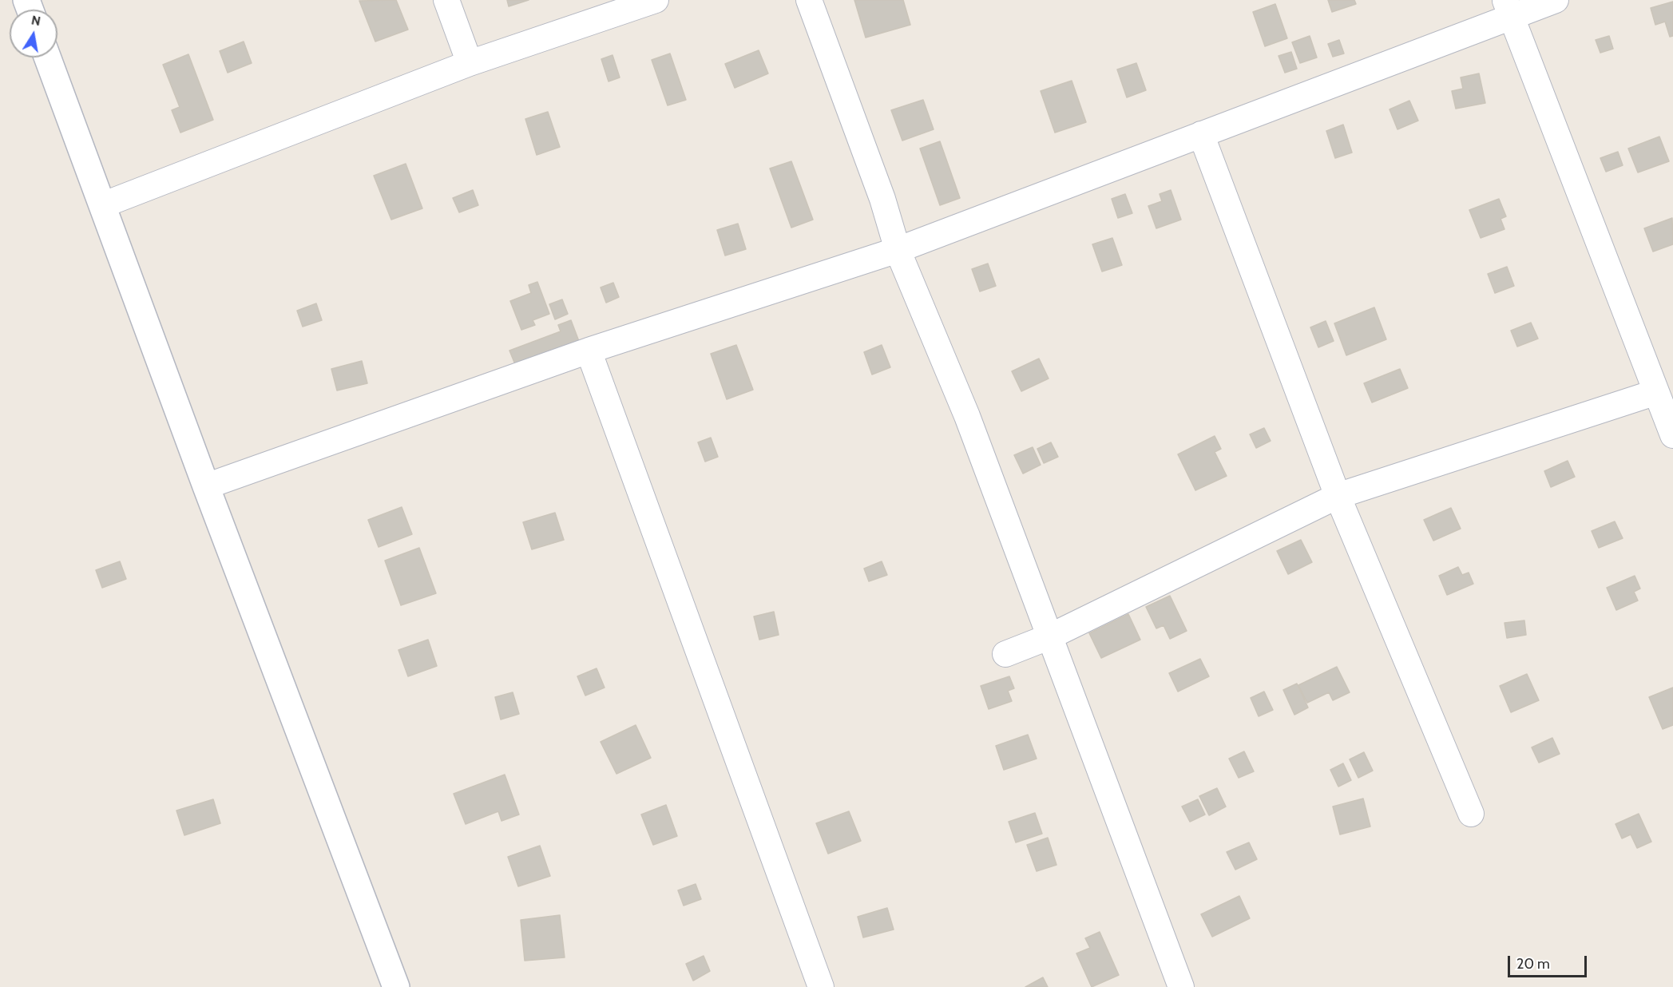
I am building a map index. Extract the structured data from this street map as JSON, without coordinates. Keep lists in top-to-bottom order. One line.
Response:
{"scale_bar":"20 m","north":"top"}
